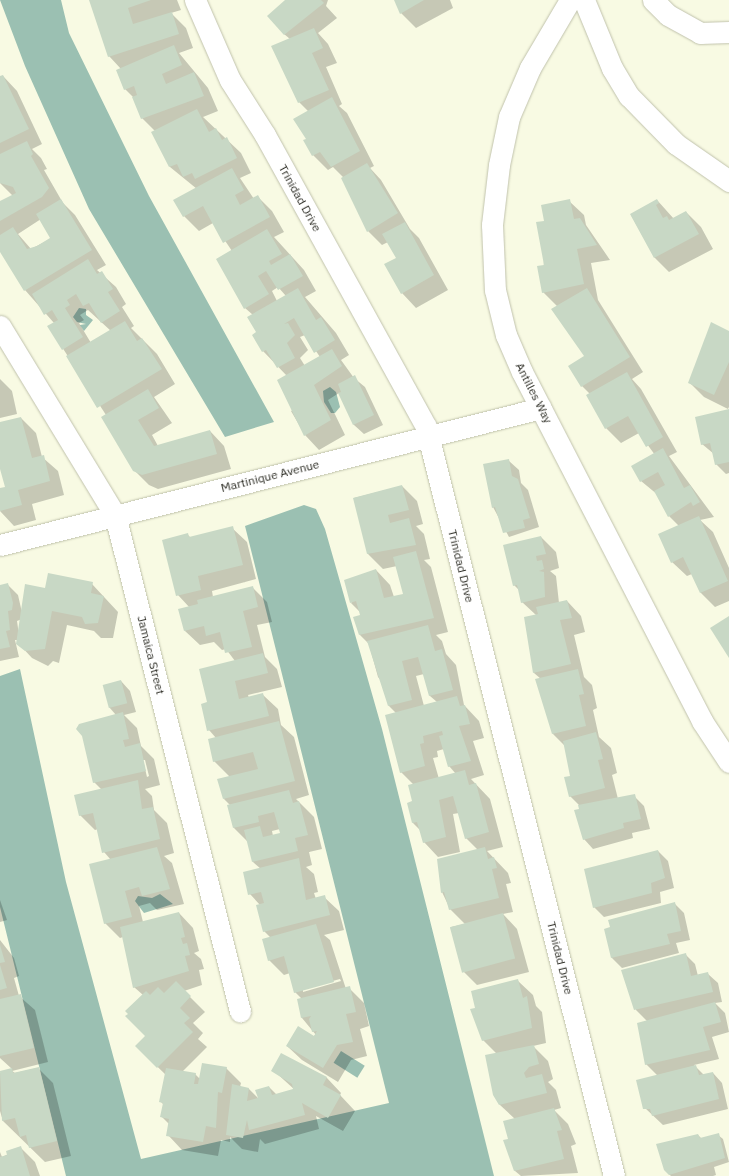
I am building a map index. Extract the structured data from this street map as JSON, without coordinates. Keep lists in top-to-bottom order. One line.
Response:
{"streets":{"street":["Trinidad Drive","Antilles Way","Martinique Avenue","Jamaica Street"]},"crossings":[["Trinidad Drive","Martinique Avenue"],["Antilles Way","Martinique Avenue"],["Martinique Avenue","Jamaica Street"]]}
